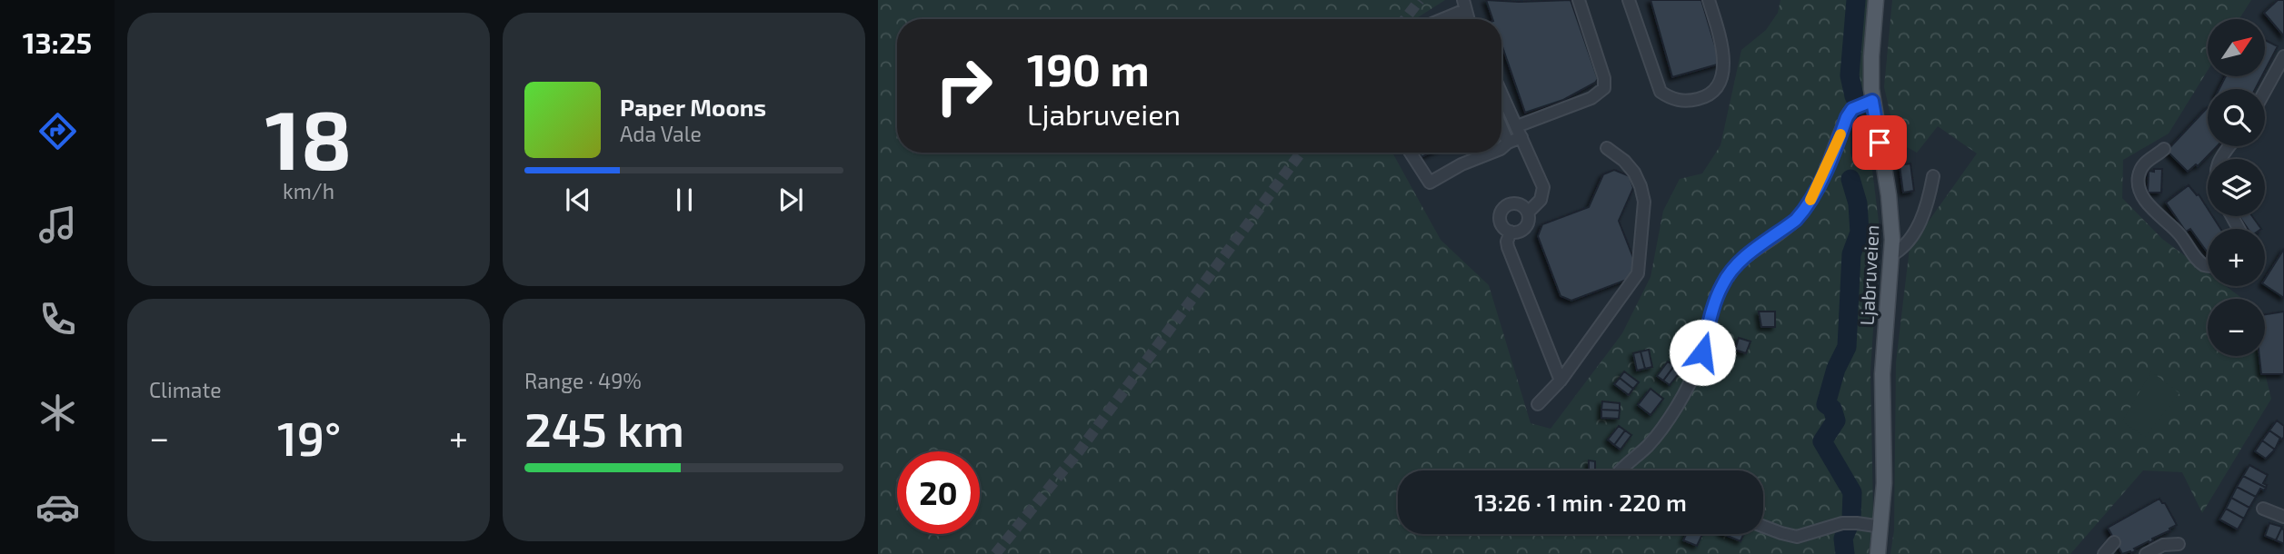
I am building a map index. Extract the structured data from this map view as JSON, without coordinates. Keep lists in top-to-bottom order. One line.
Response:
{"streets":{"main road":["Ljabruveien"]},"north":"top right","page":{"tabs":"13:25","tile":[["18","km/h"],"Climate",["Range · 49%","245 km"]],"map_buttons":["+","−"],"turn":["190 m","Ljabruveien"],"song":["Paper Moons","Ada Vale"],"heat":["−","19°","+"],"limit":"20","trip":"13:26 · 1 min · 220 m"}}
